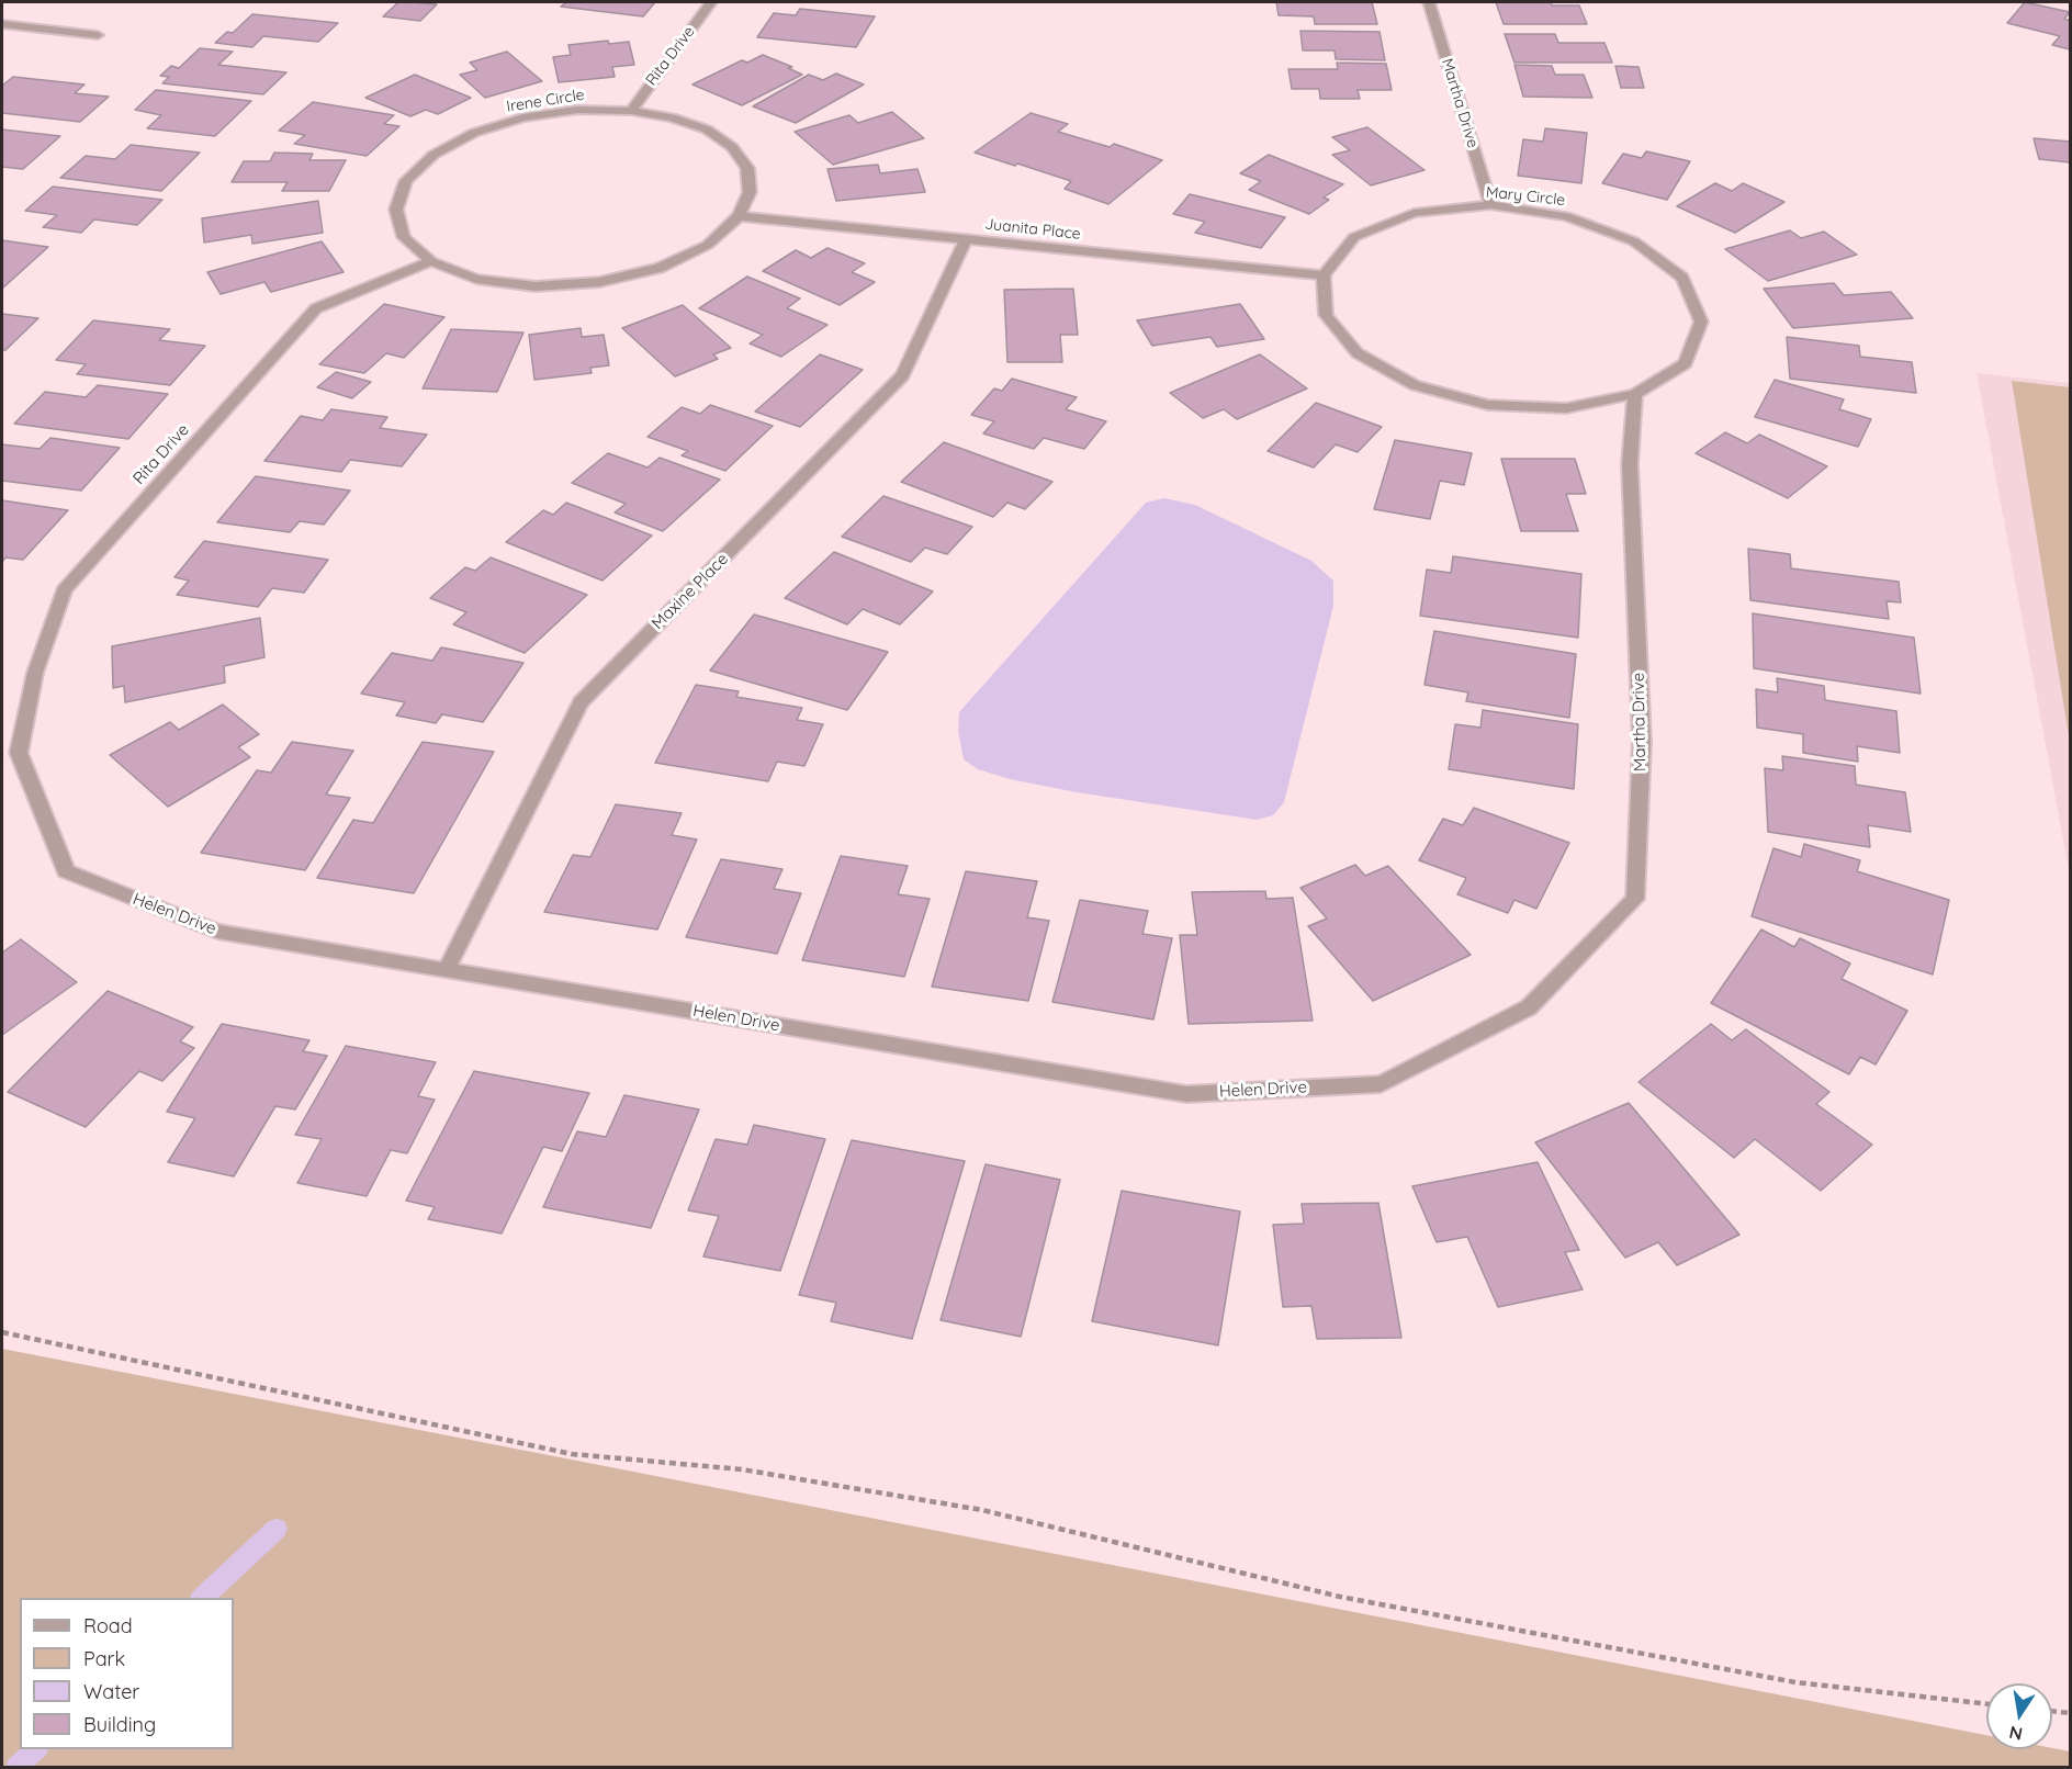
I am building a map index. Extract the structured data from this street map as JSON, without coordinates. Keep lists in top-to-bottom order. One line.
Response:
{"streets":{"street":["Rita Drive","Irene Circle","Martha Drive","Mary Circle","Juanita Place","Maxine Place","Helen Drive"]},"crossings":[["Rita Drive","Irene Circle"],["Rita Drive","Helen Drive"],["Irene Circle","Juanita Place"],["Martha Drive","Mary Circle"],["Martha Drive","Helen Drive"],["Mary Circle","Juanita Place"],["Juanita Place","Maxine Place"],["Maxine Place","Helen Drive"]],"legend":["Road","Park","Water","Building"],"north":"bottom"}
